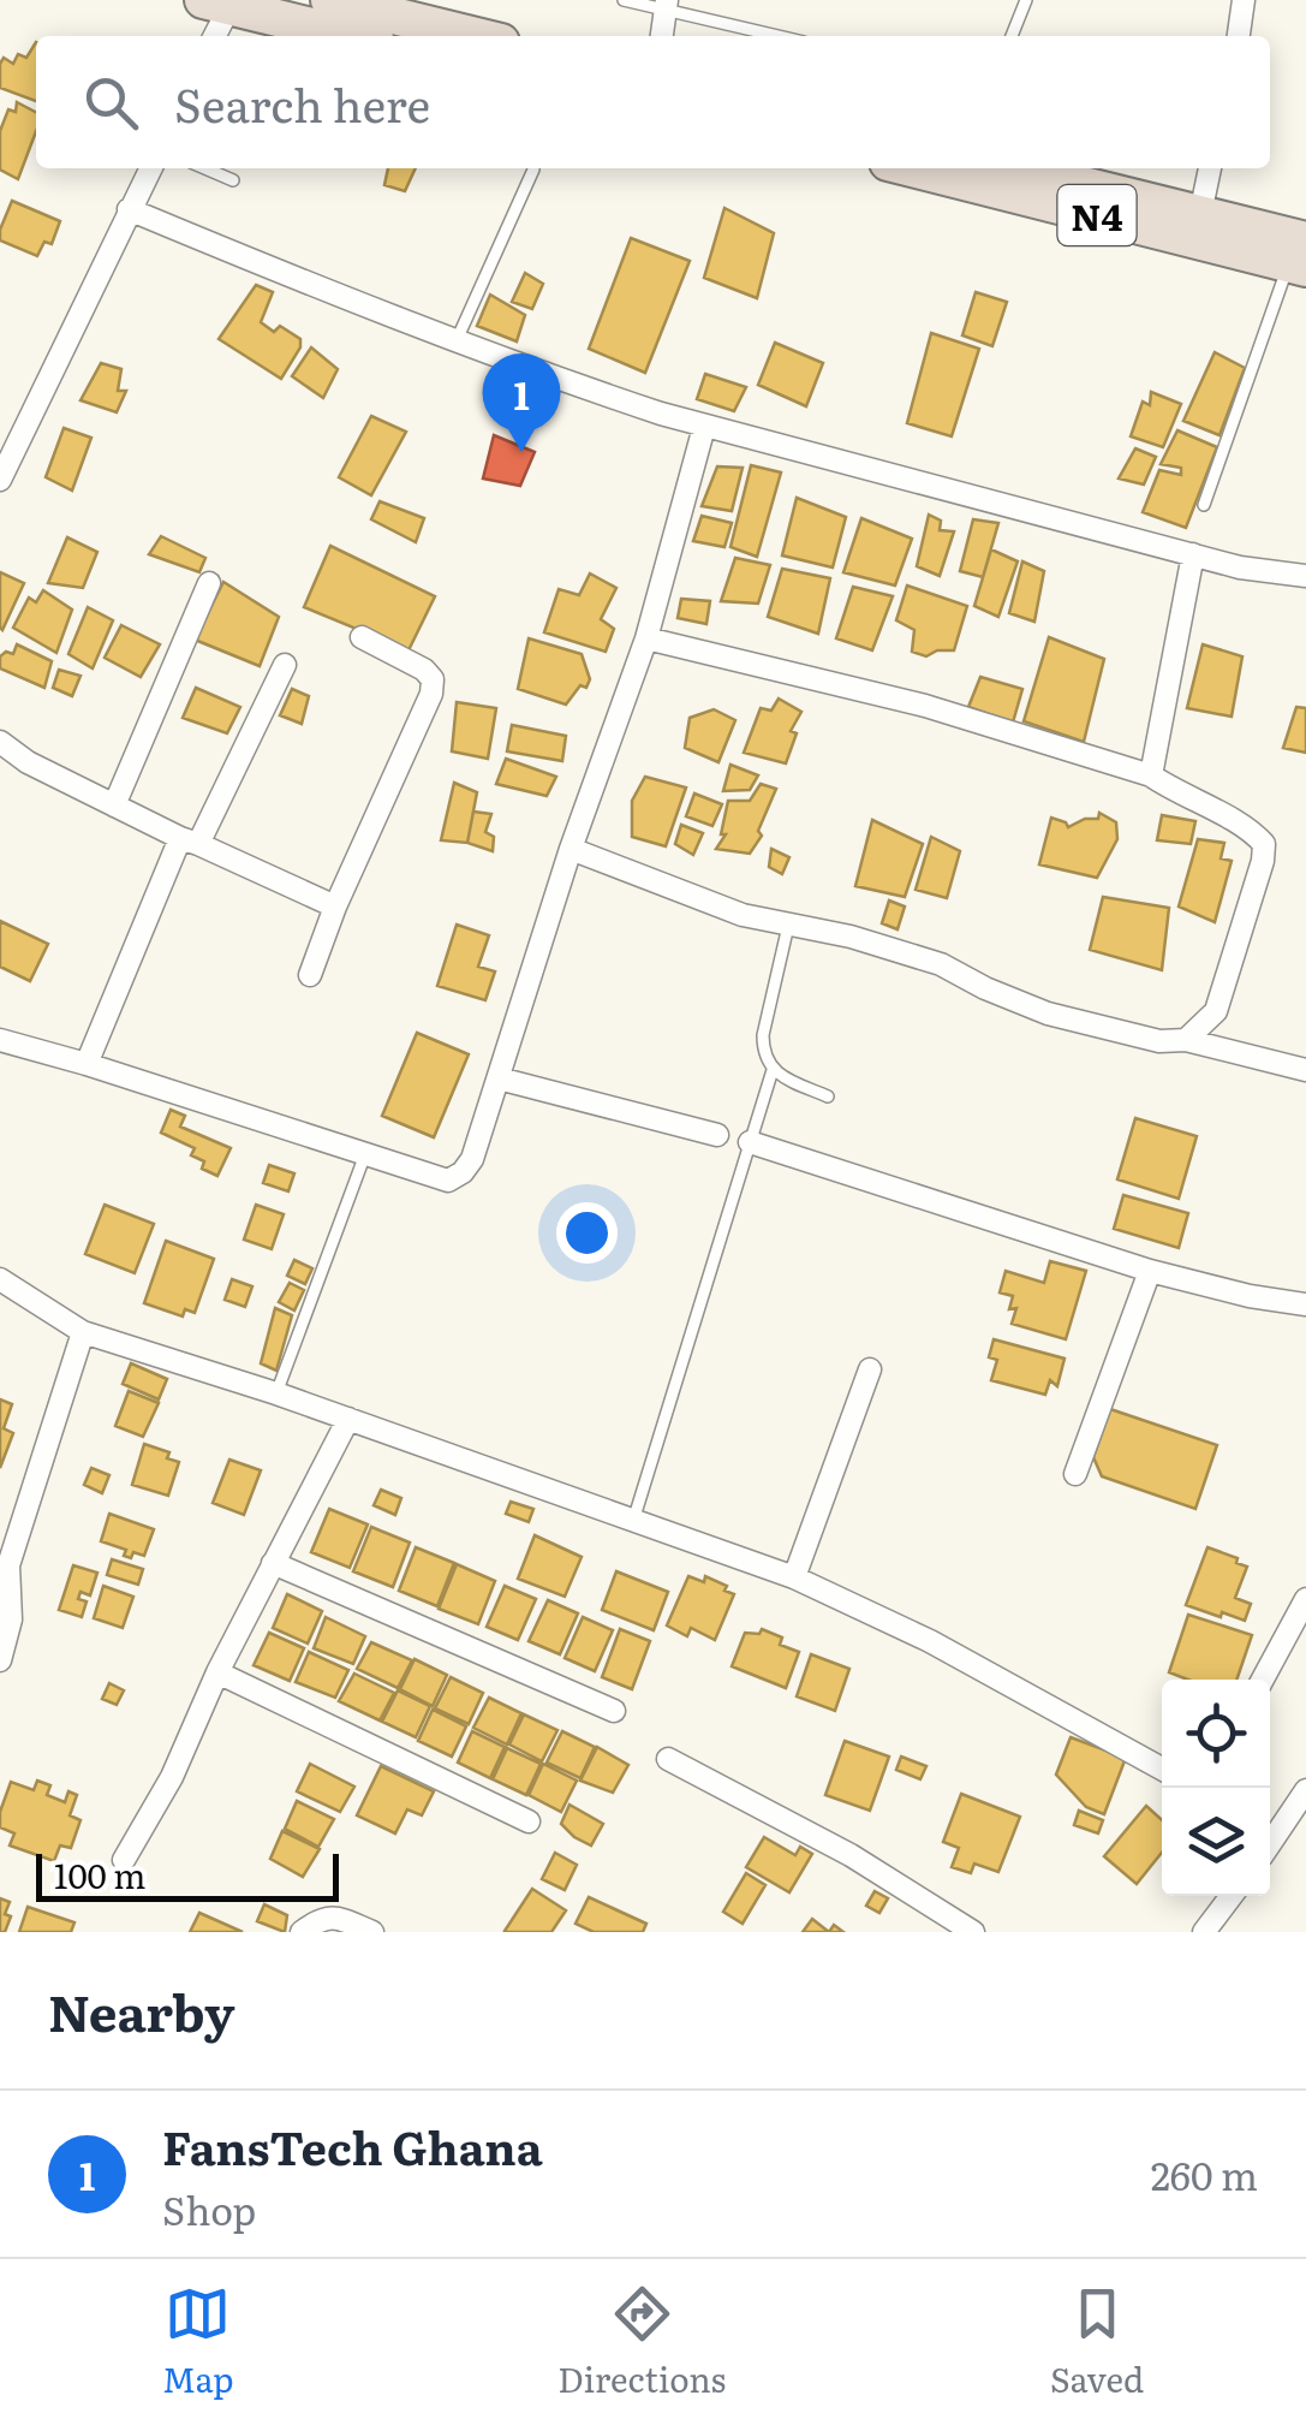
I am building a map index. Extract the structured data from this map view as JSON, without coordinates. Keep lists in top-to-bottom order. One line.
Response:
{"streets":{"highway":["N4"]},"scale_bar":"100 m","page":{"search":"Search here","pins":"1","scale":"100 m","heading":"Nearby","list":[{"mark":"1","name":"FansTech Ghana","note":"Shop","value":"260 m"}],"nav":["Map","Directions","Saved"]}}
